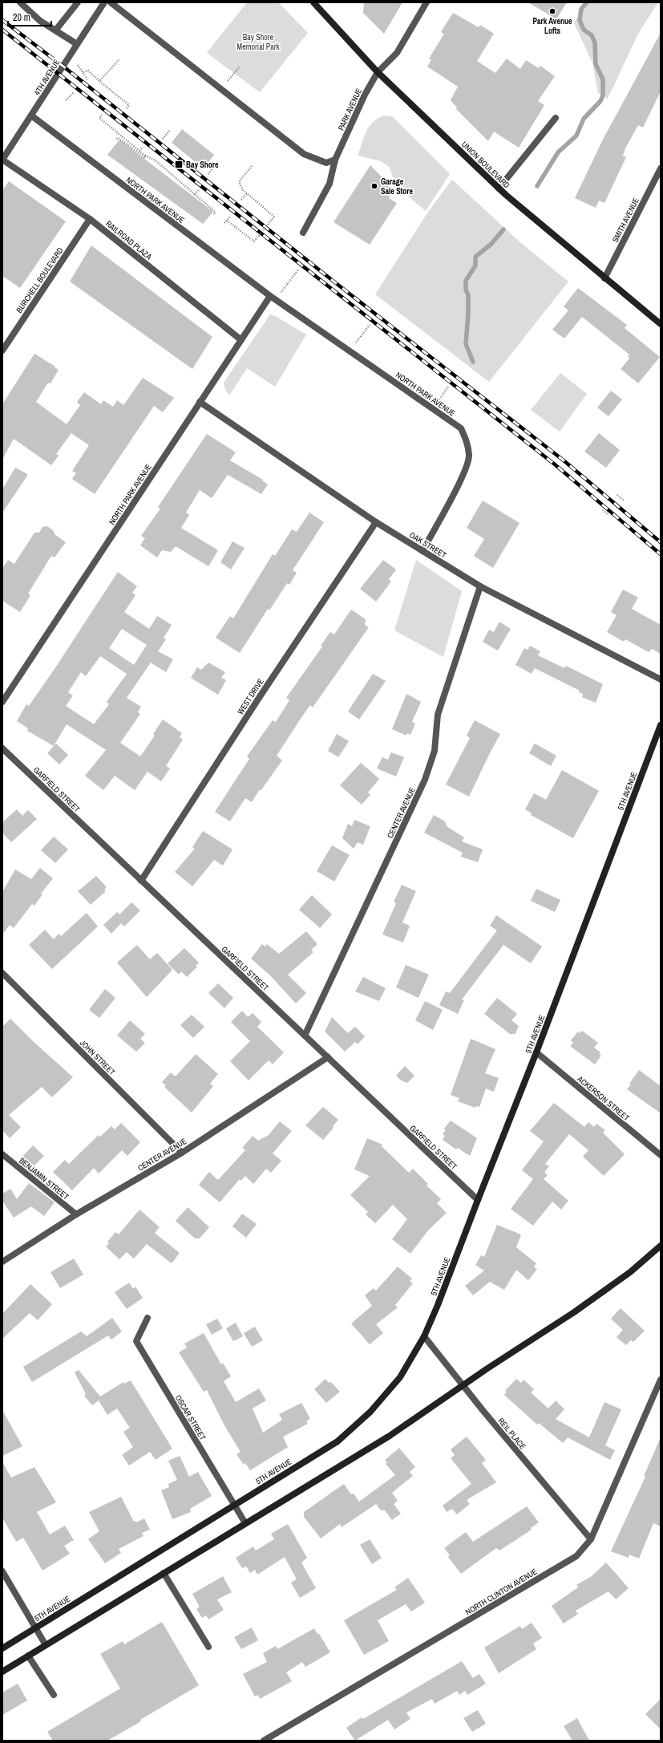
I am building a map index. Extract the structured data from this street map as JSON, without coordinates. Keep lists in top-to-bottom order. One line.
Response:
{"streets":{"main road":["UNION BOULEVARD","5TH AVENUE"],"street":["4TH AVENUE","PARK AVENUE","NORTH PARK AVENUE","SMITH AVENUE","RAILROAD PLAZA","BURCHELL BOULEVARD","OAK STREET","WEST DRIVE","GARFIELD STREET","CENTER AVENUE","JOHN STREET","ACKERSON STREET","BENJAMIN STREET","OSCAR STREET","REIL PLACE","NORTH CLINTON AVENUE"]},"crossings":[["4TH AVENUE","NORTH PARK AVENUE"],["4TH AVENUE","RAILROAD PLAZA"],["PARK AVENUE","UNION BOULEVARD"],["UNION BOULEVARD","SMITH AVENUE"],["NORTH PARK AVENUE","RAILROAD PLAZA"],["NORTH PARK AVENUE","OAK STREET"],["RAILROAD PLAZA","BURCHELL BOULEVARD"],["OAK STREET","WEST DRIVE"],["OAK STREET","CENTER AVENUE"],["WEST DRIVE","GARFIELD STREET"],["GARFIELD STREET","5TH AVENUE"],["GARFIELD STREET","CENTER AVENUE"],["5TH AVENUE","ACKERSON STREET"],["5TH AVENUE","OSCAR STREET"],["5TH AVENUE","REIL PLACE"],["CENTER AVENUE","JOHN STREET"],["CENTER AVENUE","BENJAMIN STREET"],["REIL PLACE","NORTH CLINTON AVENUE"]],"parks":["Bay Shore Memorial Park"],"places":{"other":["Park Avenue Lofts","Garage Sale Store"],"transit":["Bay Shore"]},"scale_bar":"20 m"}
